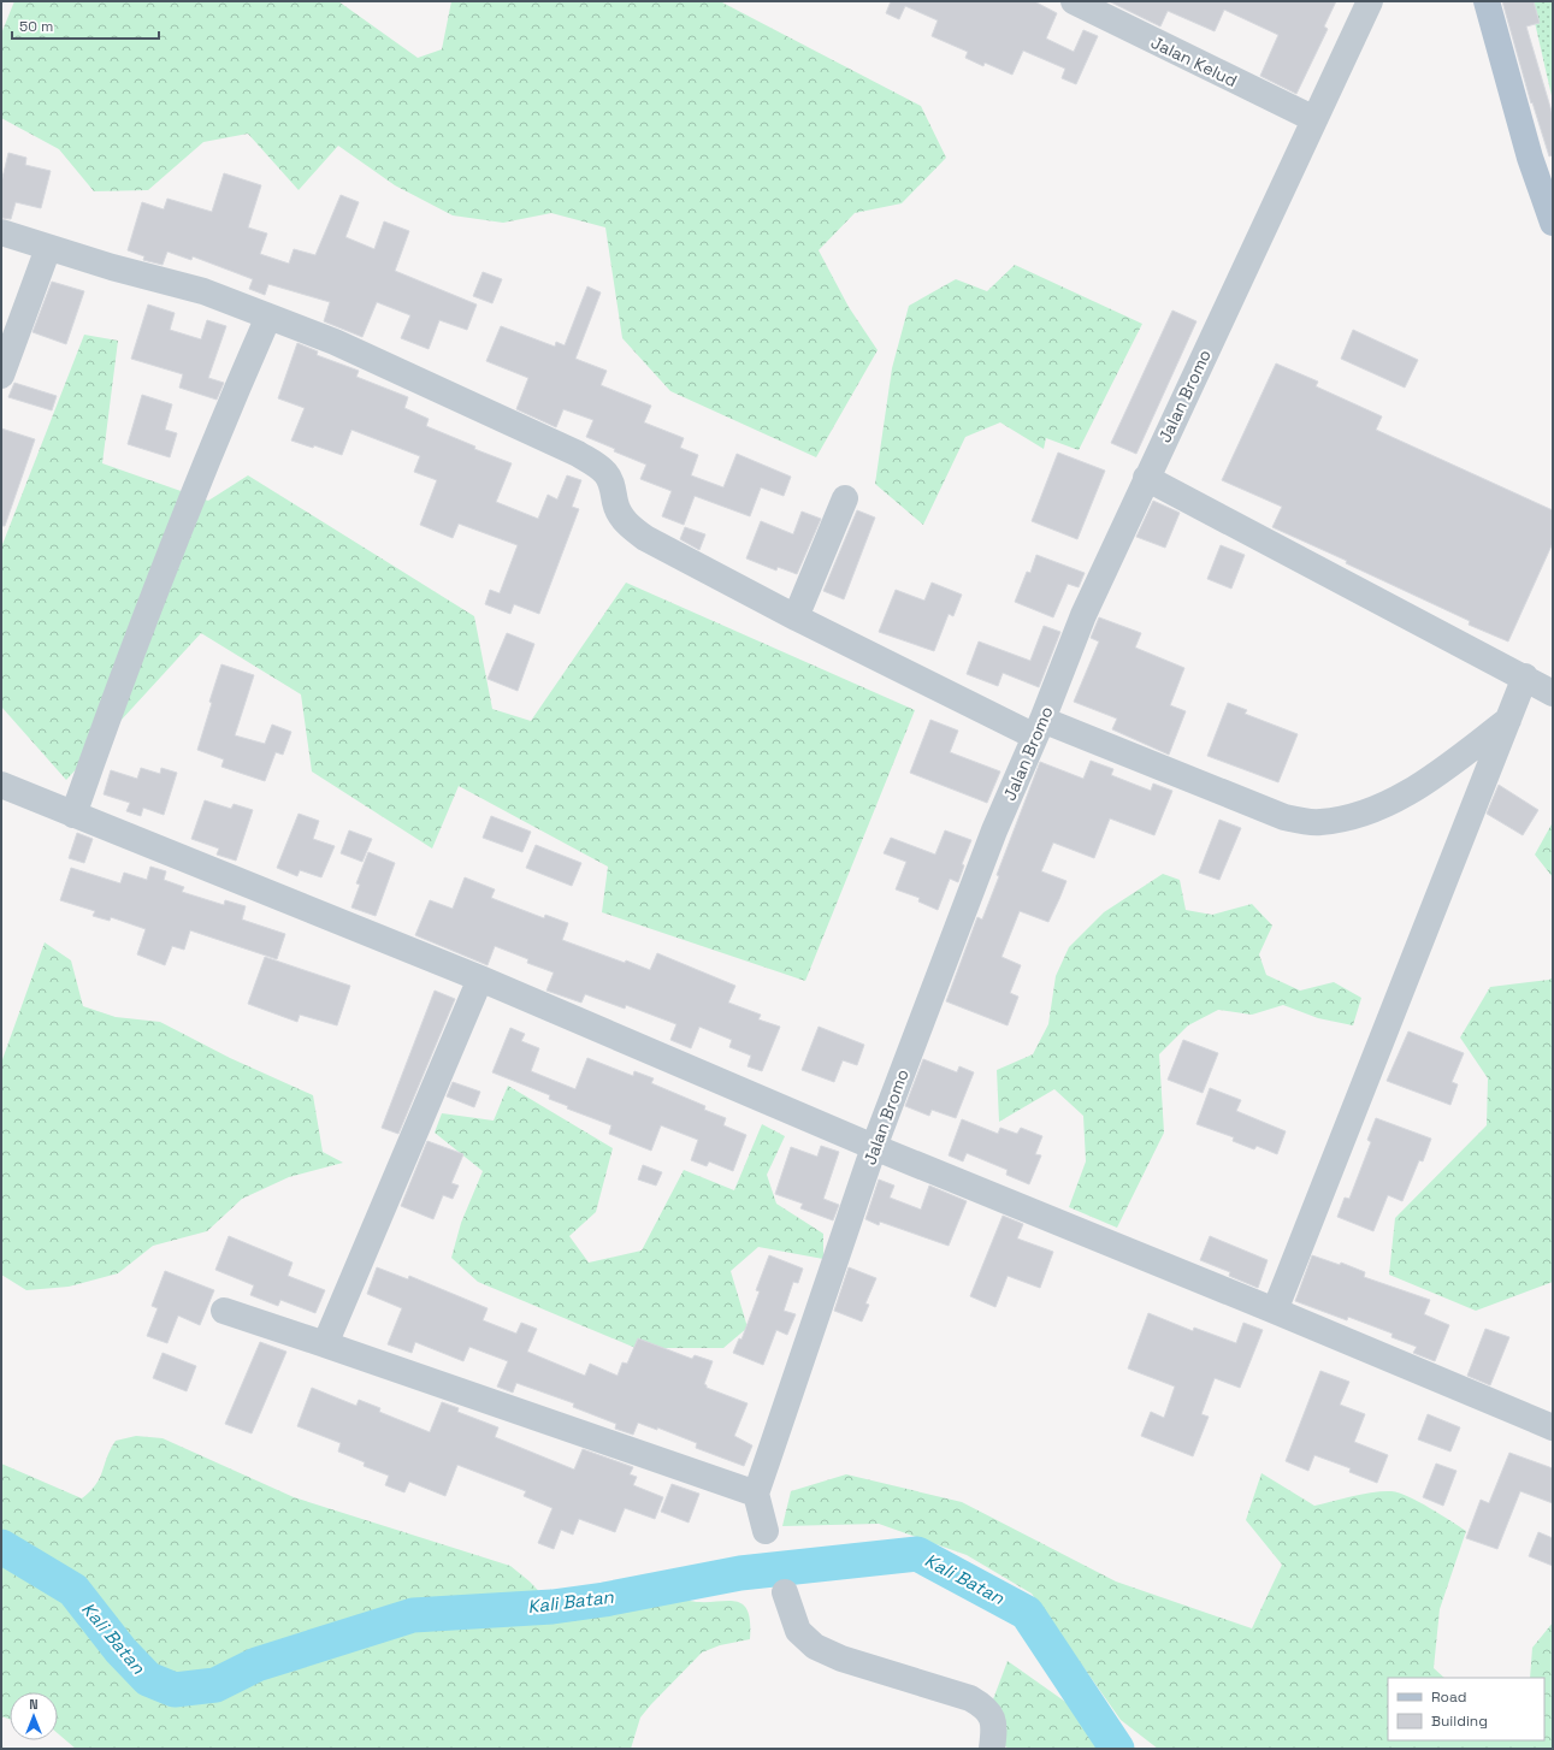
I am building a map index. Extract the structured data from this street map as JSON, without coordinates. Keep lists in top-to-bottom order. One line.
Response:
{"streets":{"street":["Jalan Kelud","Jalan Bromo"]},"crossings":[["Jalan Kelud","Jalan Bromo"]],"water":["Kali Batan"],"legend":["Road","Building"],"scale_bar":"50 m","north":"top"}
